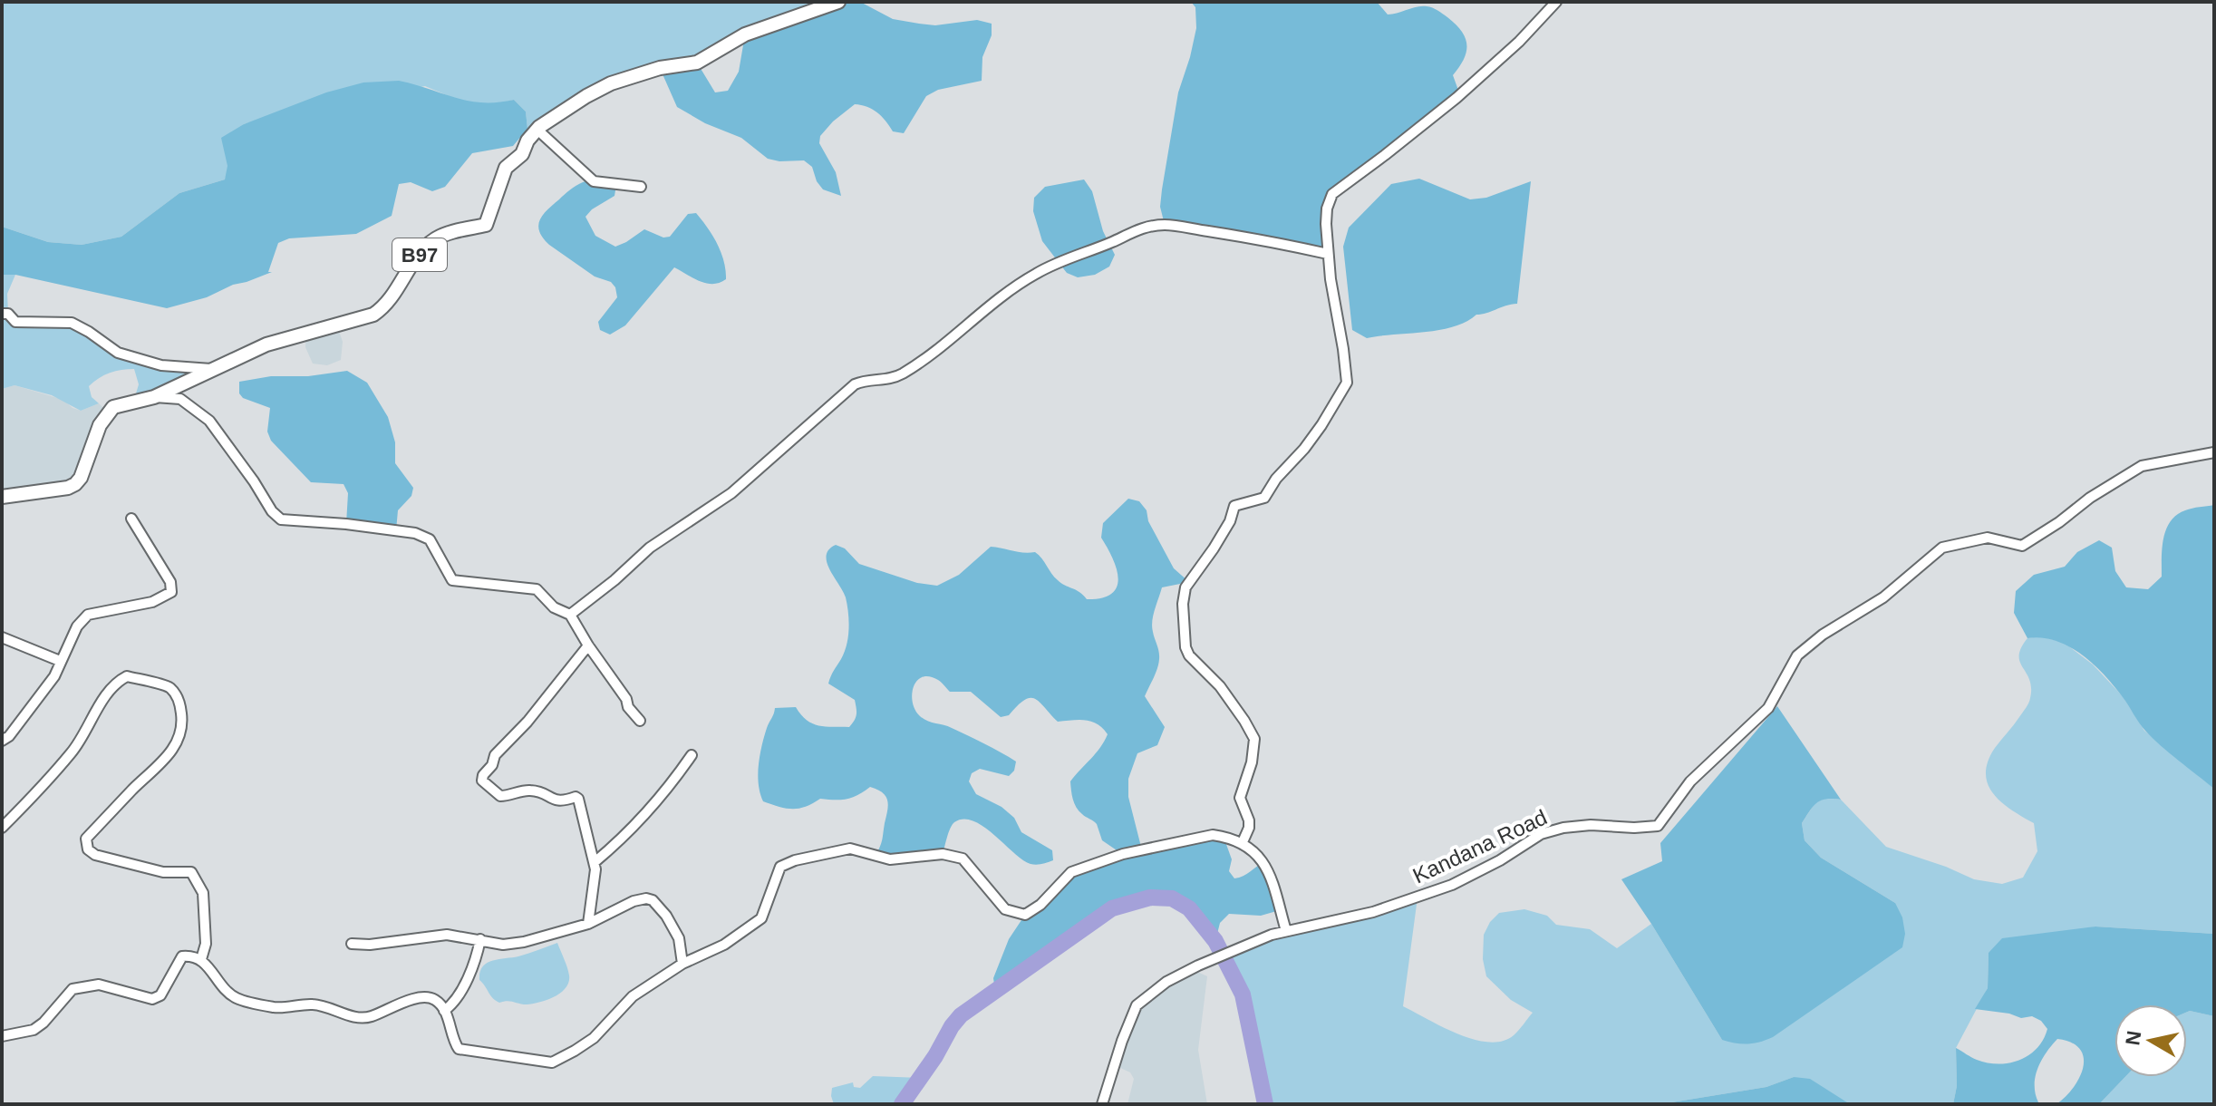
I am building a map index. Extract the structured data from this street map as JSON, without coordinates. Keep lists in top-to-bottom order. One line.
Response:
{"streets":{"main road":["B97"],"street":["Kandana Road"]},"north":"left"}
